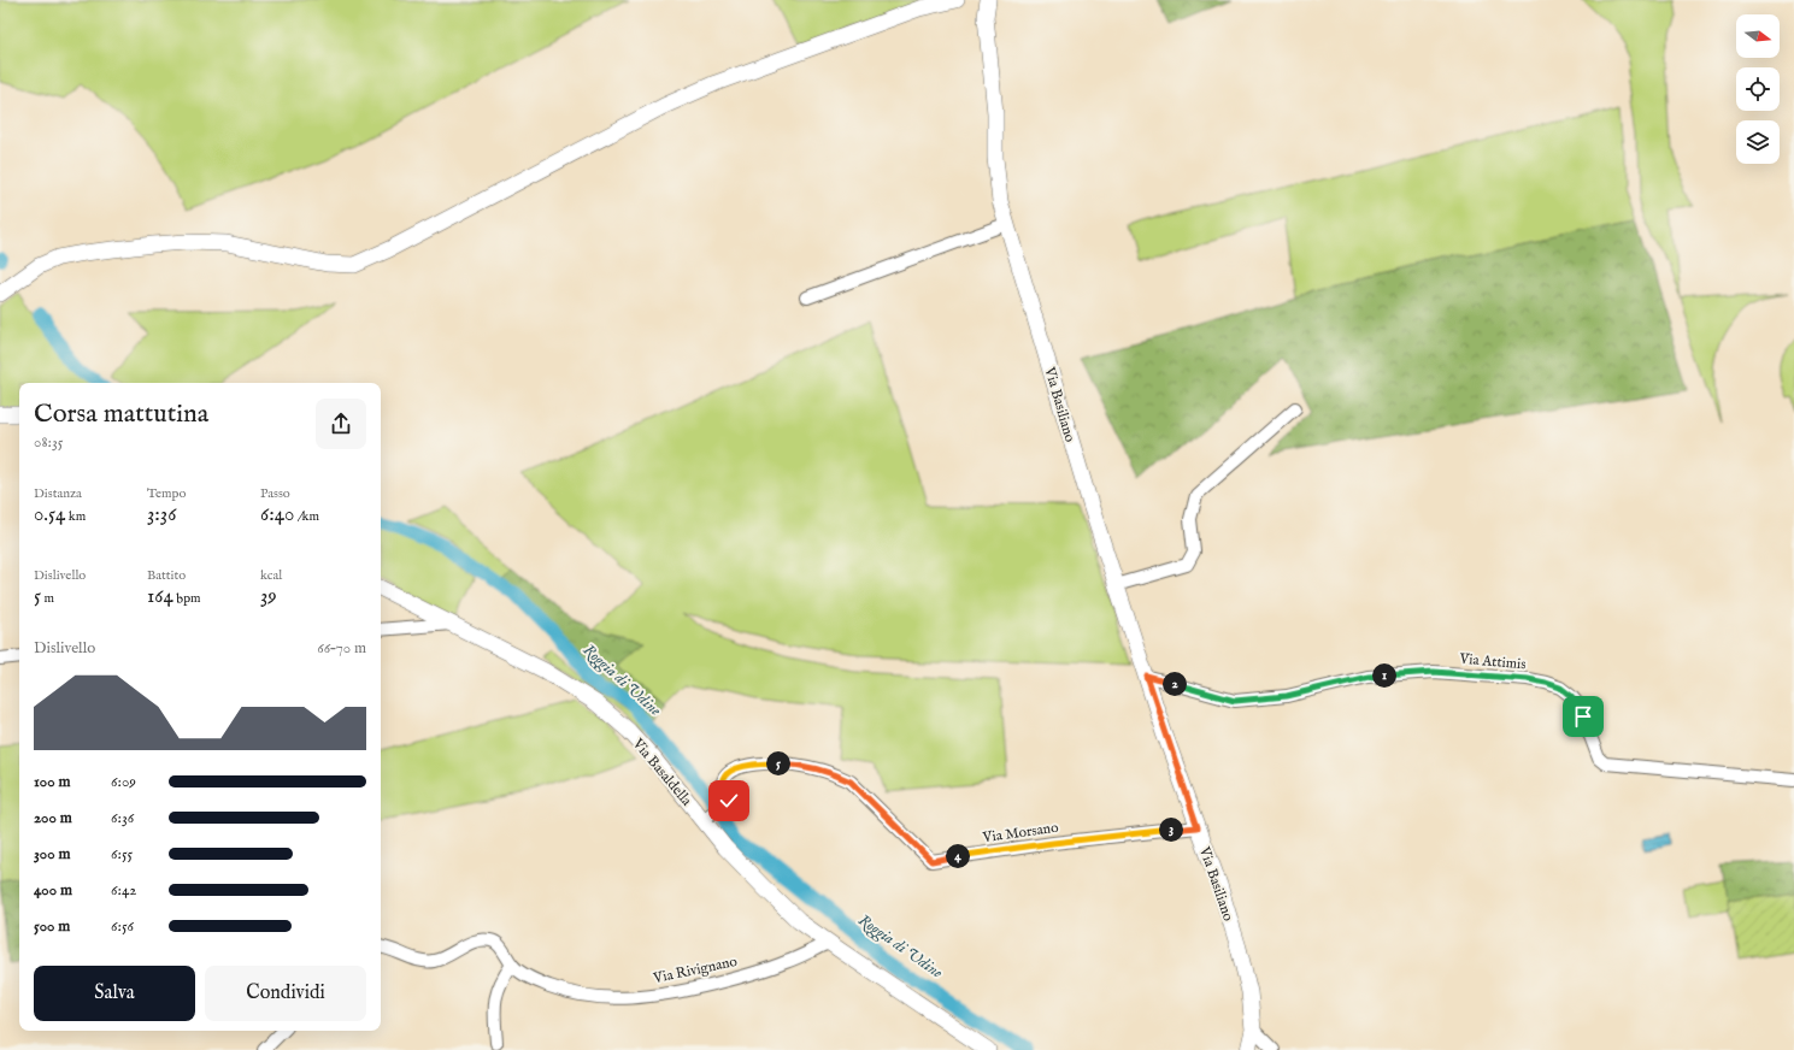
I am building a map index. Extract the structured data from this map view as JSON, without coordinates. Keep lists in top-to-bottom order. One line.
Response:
{"streets":{"street":["Via Basiliano","Via Attimis","Via Basaldella","Via Morsano","Via Rivignano"]},"crossings":[["Via Basiliano","Via Attimis"],["Via Basiliano","Via Morsano"],["Via Basaldella","Via Morsano"],["Via Basaldella","Via Rivignano"]],"water":["Roggia di Udine"],"north":"right","page":{"heading":["Corsa mattutina","08:35"],"stats":[["Distanza","0.54 km"],["Tempo","3:36"],["Passo","6:40 /km"],["Dislivello","5 m"],["Battito","164 bpm"],["kcal","39"]],"chart":["Dislivello","66–70 m"],"pins":["1","2","5","3","4"],"list":[{"name":"100 m","note":"6:09"},{"name":"200 m","note":"6:36"},{"name":"300 m","note":"6:55"},{"name":"400 m","note":"6:42"},{"name":"500 m","note":"6:56"}],"buttons":["Salva","Condividi"]}}
